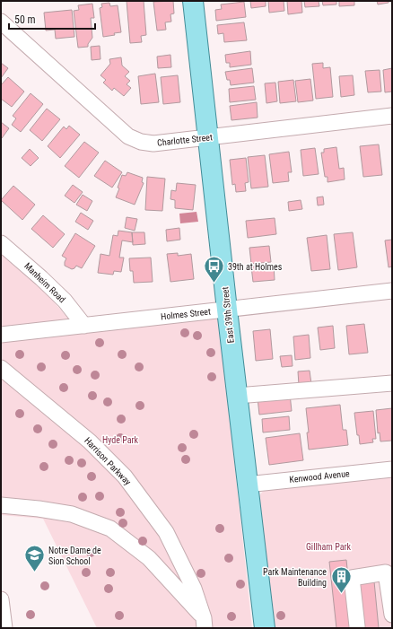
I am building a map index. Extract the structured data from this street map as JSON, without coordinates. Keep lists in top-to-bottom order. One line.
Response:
{"streets":{"main road":["East 39th Street"],"street":["Charlotte Street","Manheim Road","Holmes Street","Harrison Parkway","Kenwood Avenue"]},"crossings":[["Charlotte Street","East 39th Street"],["Manheim Road","Holmes Street"],["Holmes Street","East 39th Street"],["East 39th Street","Kenwood Avenue"]],"parks":["Hyde Park","Gillham Park"],"places":{"bus stop":["39th at Holmes"],"school or university":["Notre Dame de Sion School"],"building":["Park Maintenance Building"]},"scale_bar":"50 m"}
